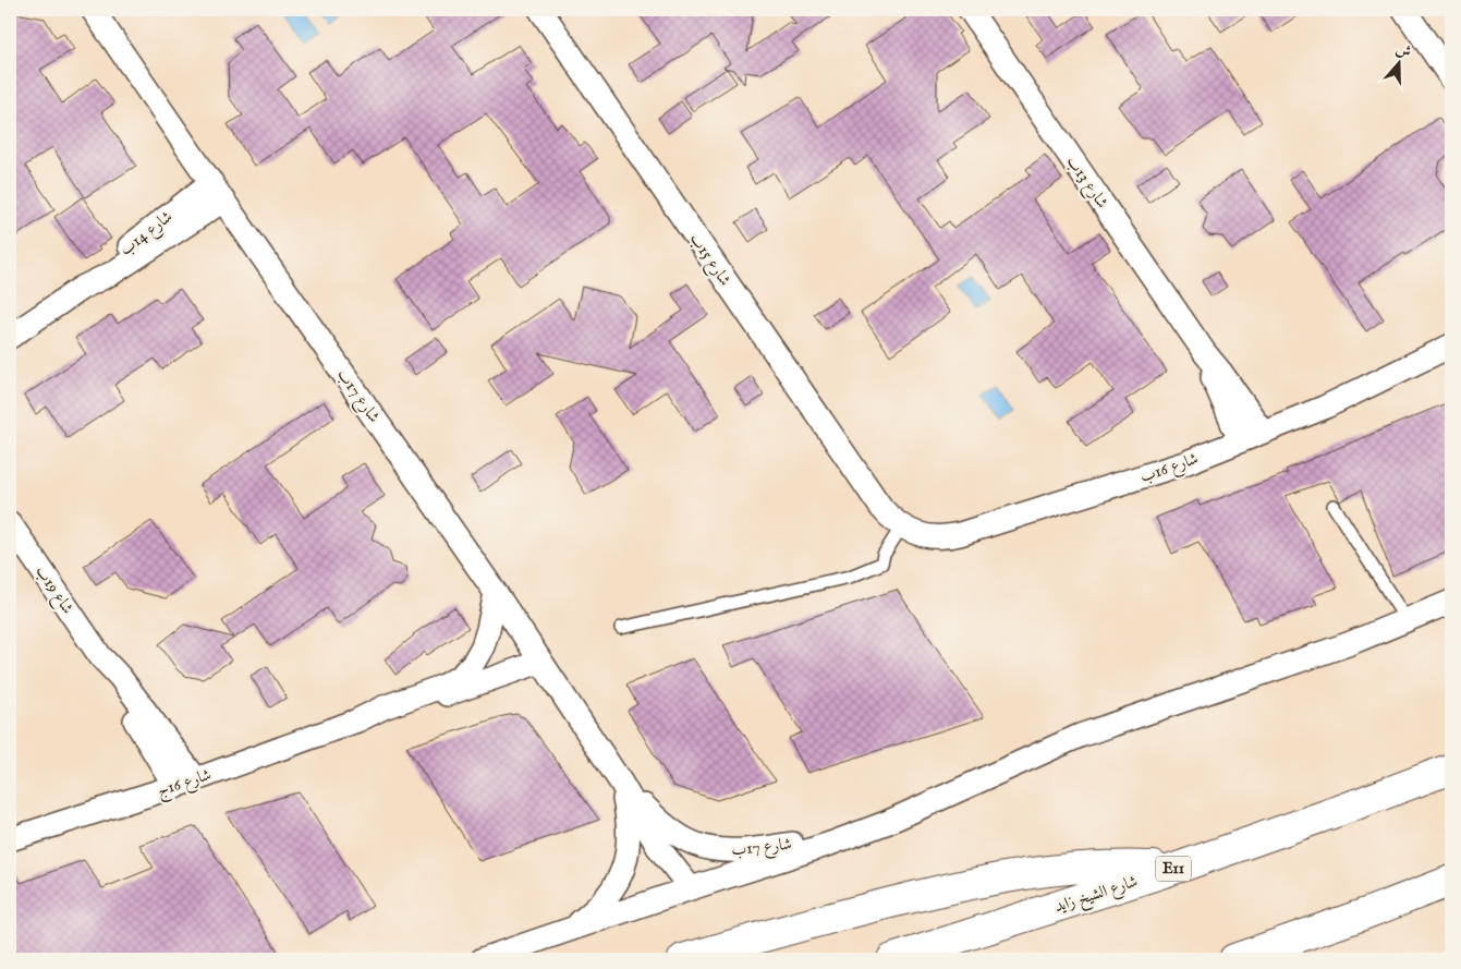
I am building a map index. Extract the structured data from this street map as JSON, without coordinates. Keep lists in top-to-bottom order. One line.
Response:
{"streets":{"highway":["E11","شارع الشيخ زايد"],"street":["شارع 13ب","شارع 14ب","شارع 15ب","شارع 17ب","شارع 16ب","شاع 19ب","شارع 16ج"]},"crossings":[["شارع 13ب","شارع 16ب"],["شارع 14ب","شارع 17ب"],["شارع 15ب","شارع 16ب"],["شارع 17ب","شارع 16ج"],["شاع 19ب","شارع 16ج"]],"north":"top"}
